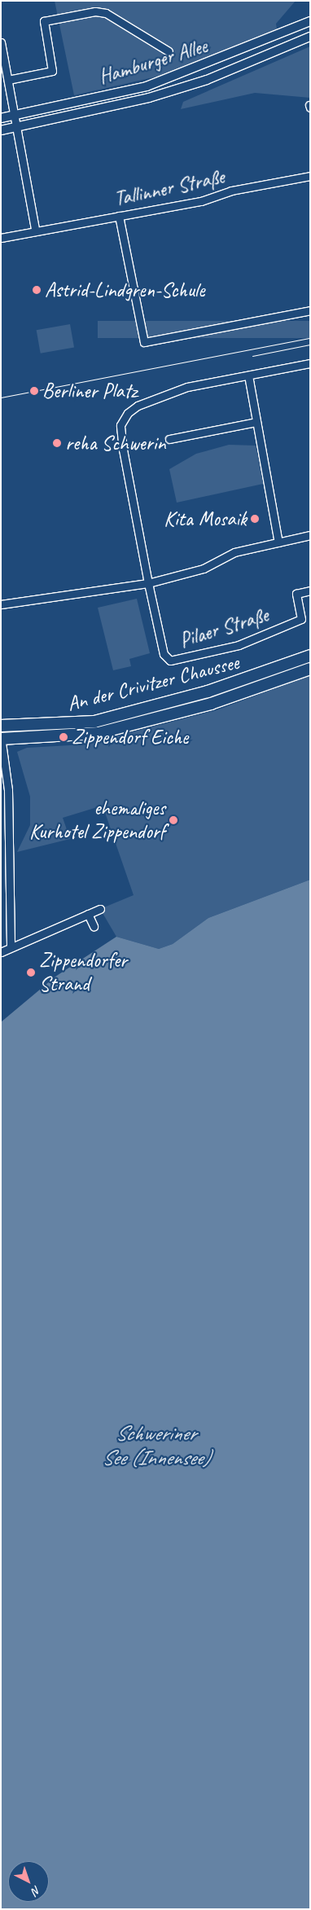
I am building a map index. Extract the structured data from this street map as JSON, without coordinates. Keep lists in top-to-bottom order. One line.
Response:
{"streets":{"main road":["An der Crivitzer Chaussee"],"street":["Hamburger Allee","Tallinner Straße","Pilaer Straße"]},"water":["Schweriner See (Innensee)"],"places":["Astrid-Lindgren-Schule","Berliner Platz","reha Schwerin","Kita Mosaik","Zippendorf Eiche","ehemaliges Kurhotel Zippendorf","Zippendorfer Strand"],"north":"bottom right"}
